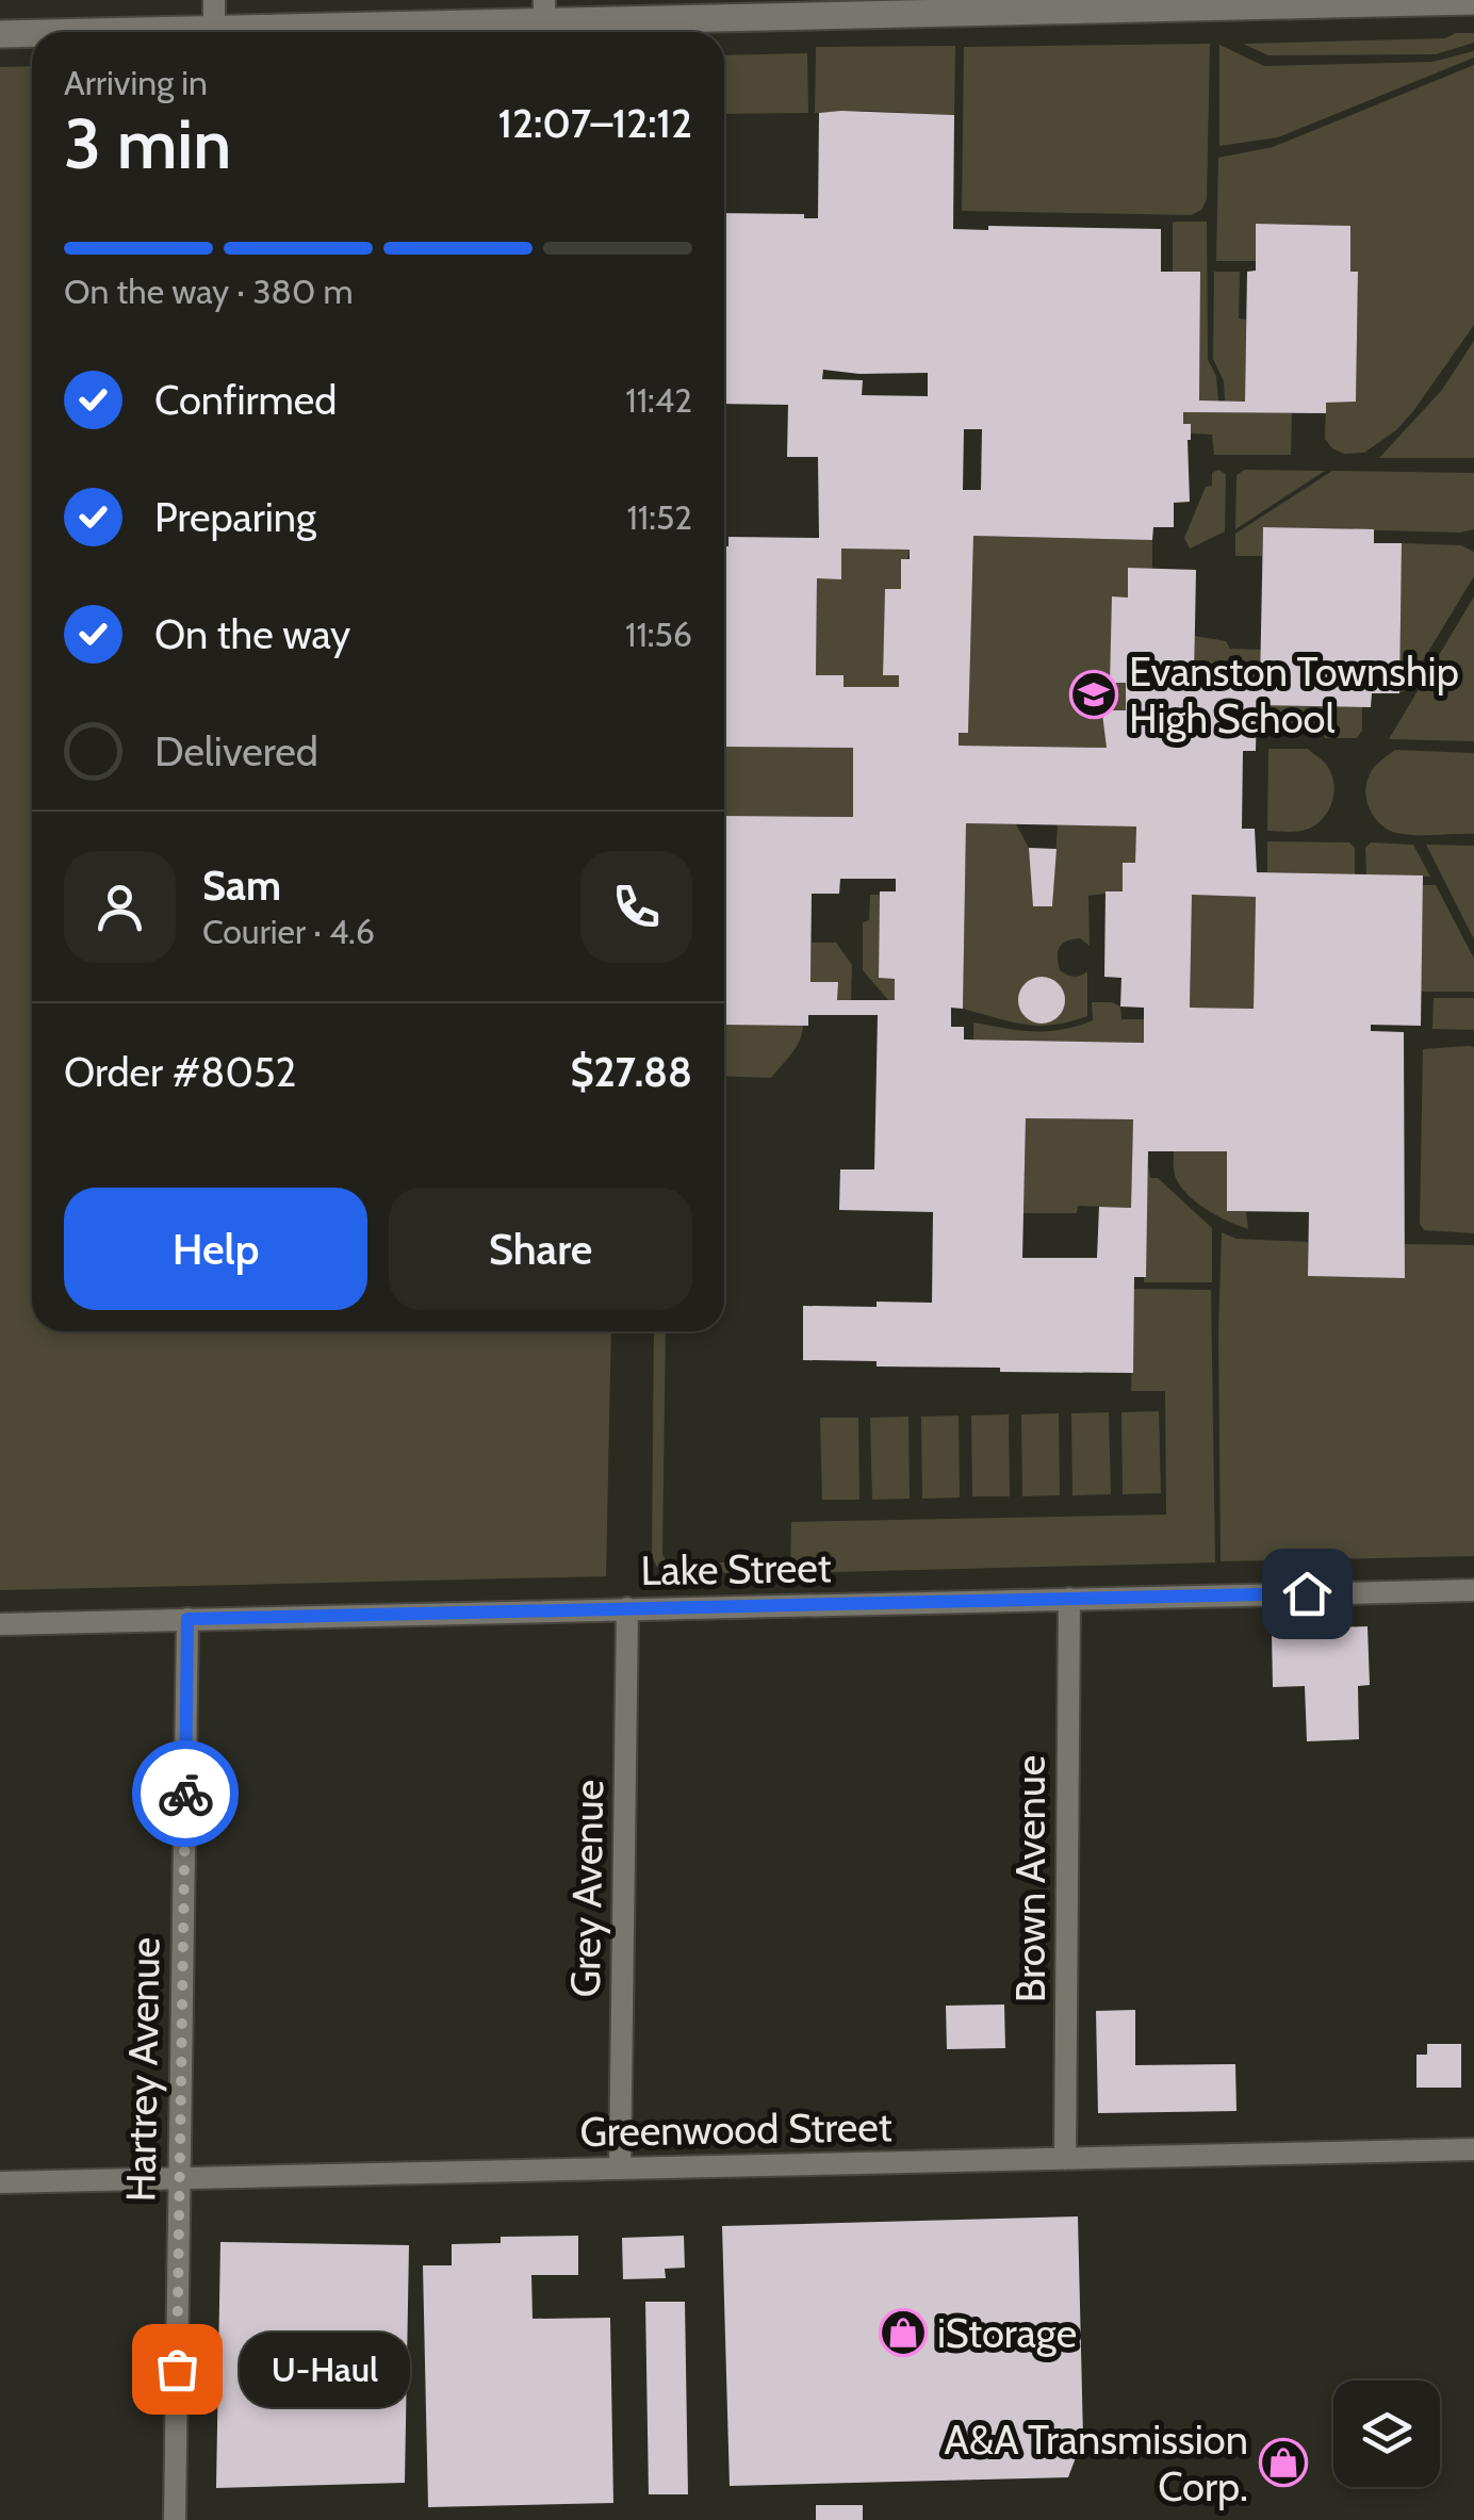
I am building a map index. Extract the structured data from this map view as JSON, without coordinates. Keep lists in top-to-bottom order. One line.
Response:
{"streets":{"street":["Lake Street","Brown Avenue","Grey Avenue","Hartrey Avenue","Greenwood Street"]},"crossings":[["Lake Street","Brown Avenue"],["Lake Street","Grey Avenue"],["Lake Street","Hartrey Avenue"],["Brown Avenue","Greenwood Street"],["Grey Avenue","Greenwood Street"],["Hartrey Avenue","Greenwood Street"]],"places":{"school or university":["Evanston Township High School"],"shop":["iStorage","A&A Transmission Corp."],"other":["U-Haul"]},"page":{"heading":["3 min","Arriving in","12:07–12:12"],"panel":["Sam","Courier · 4.6","Order #8052","$27.88"],"bar":"On the way · 380 m","list":[["Confirmed","11:42"],["Preparing","11:52"],["On the way","11:56"],"Delivered"],"buttons":["Help","Share"],"bubble":"U-Haul"}}
